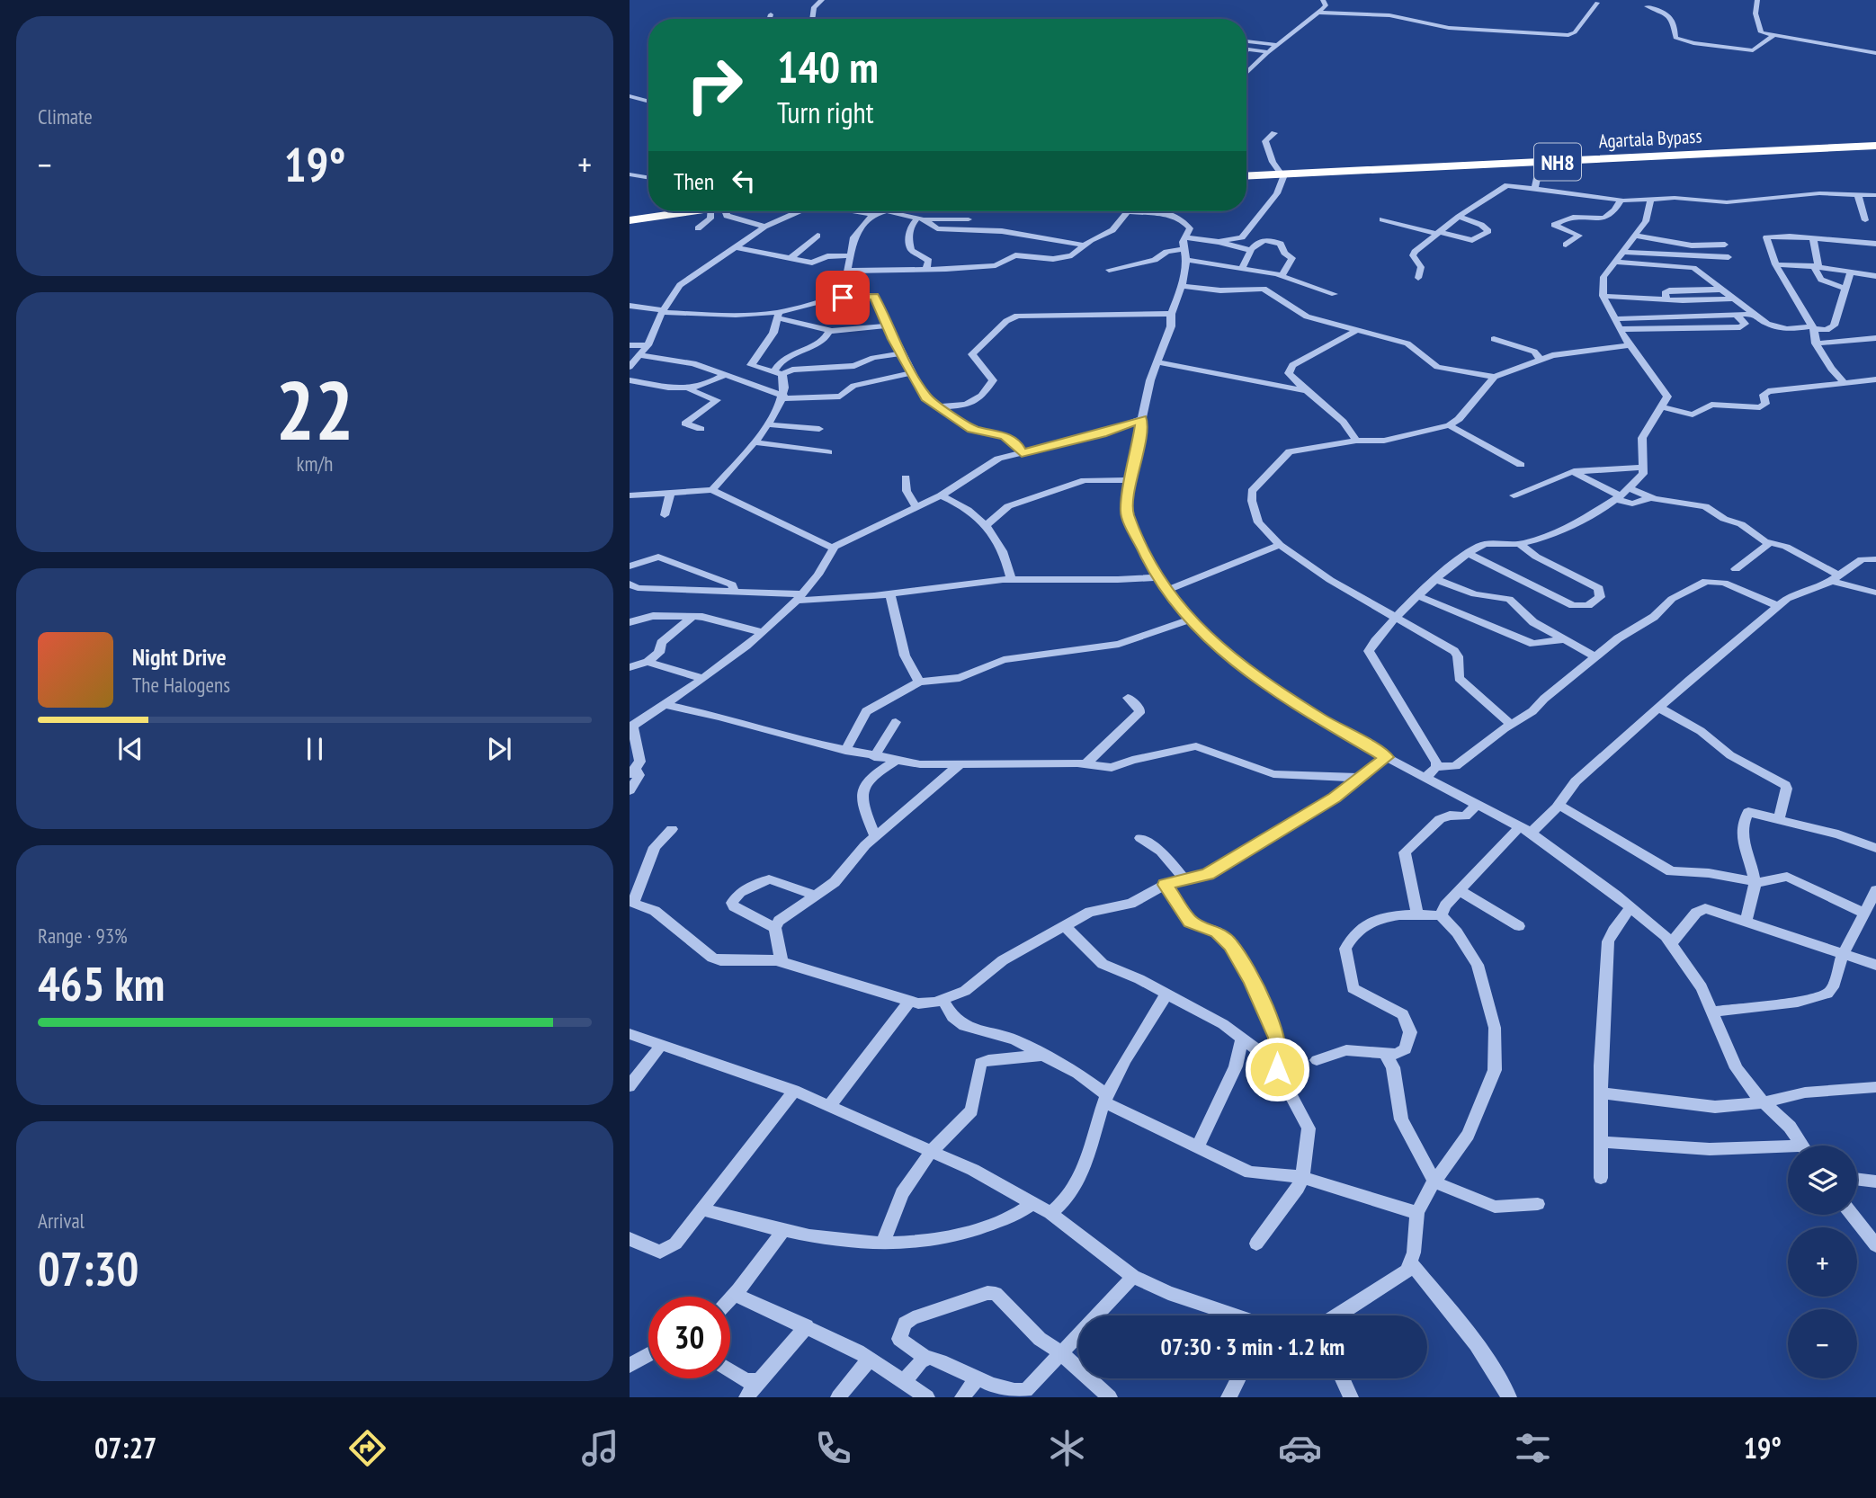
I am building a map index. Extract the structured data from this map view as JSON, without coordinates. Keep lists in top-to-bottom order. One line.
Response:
{"streets":{"highway":["Agartala Bypass","NH8"]},"page":{"tile":["Climate",["22","km/h"],["Range · 93%","465 km"],["Arrival","07:30"]],"turn":["140 m","Turn right"],"heat":["−","19°","+"],"then":"Then","song":["Night Drive","The Halogens"],"map_buttons":["+","−"],"limit":"30","trip":"07:30 · 3 min · 1.2 km","tabs":["07:27","19°"]}}
